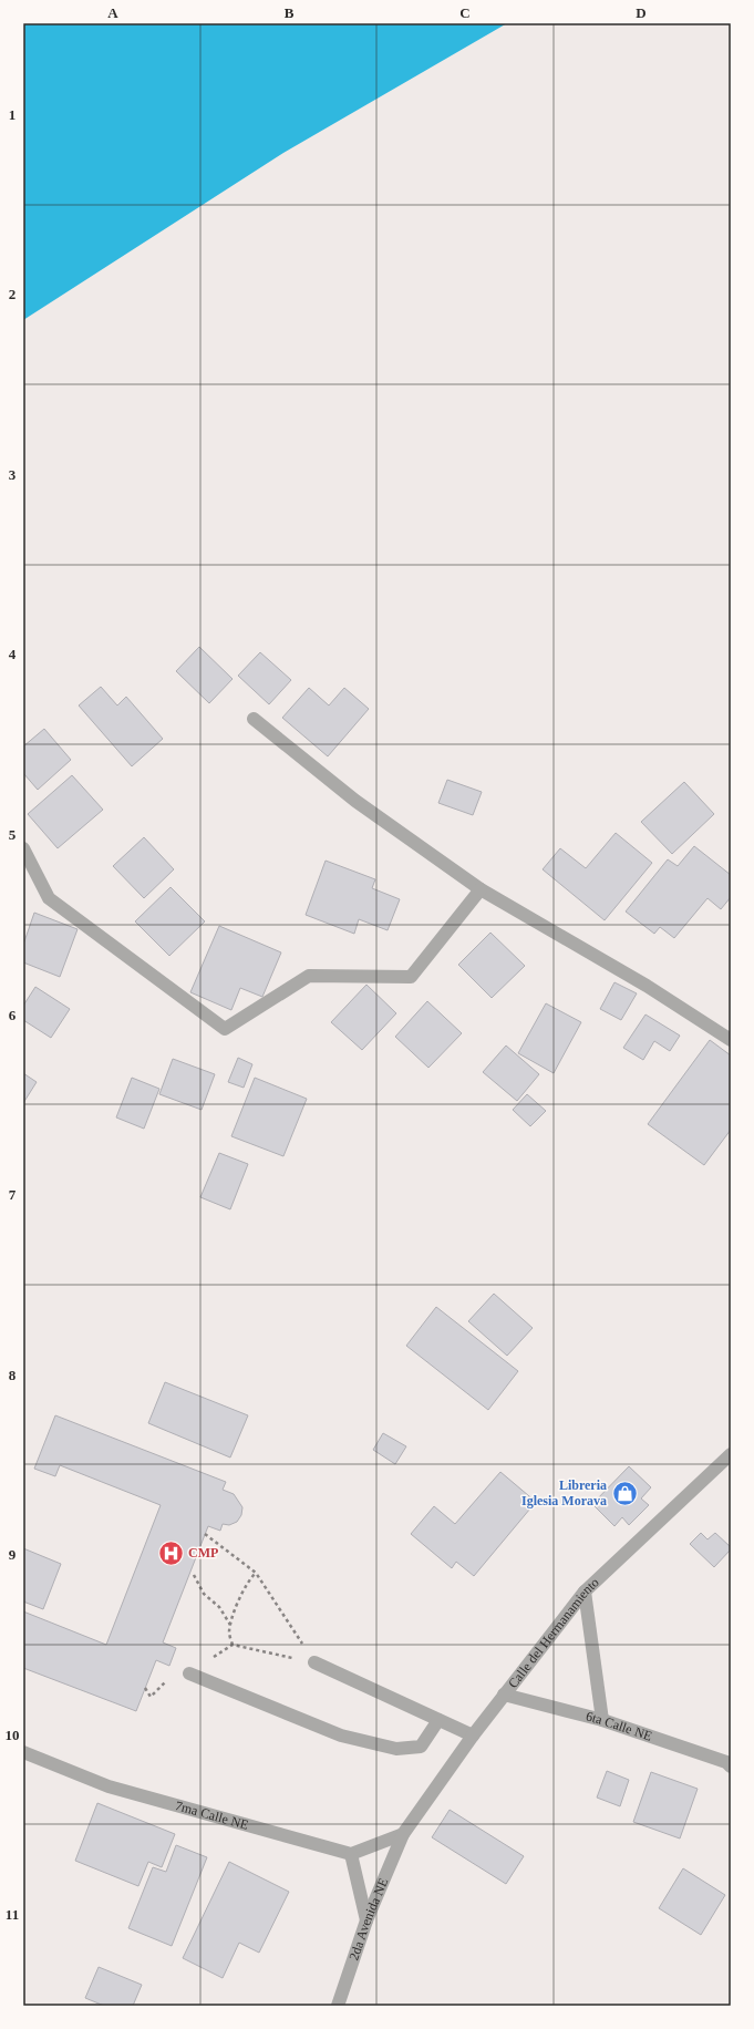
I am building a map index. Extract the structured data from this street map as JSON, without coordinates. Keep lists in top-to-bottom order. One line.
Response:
{"streets":{"street":["Calle del Hermanamiento","6ta Calle NE","7ma Calle NE","2da Avenida NE"]},"crossings":[["Calle del Hermanamiento","6ta Calle NE"],["Calle del Hermanamiento","2da Avenida NE"]],"places":{"shop":["Libreria Iglesia Morava"],"hospital":["CMP"]},"grid":{"columns":["A","B","C","D"],"rows":["1","2","3","4","5","6","7","8","9","10","11"]}}
